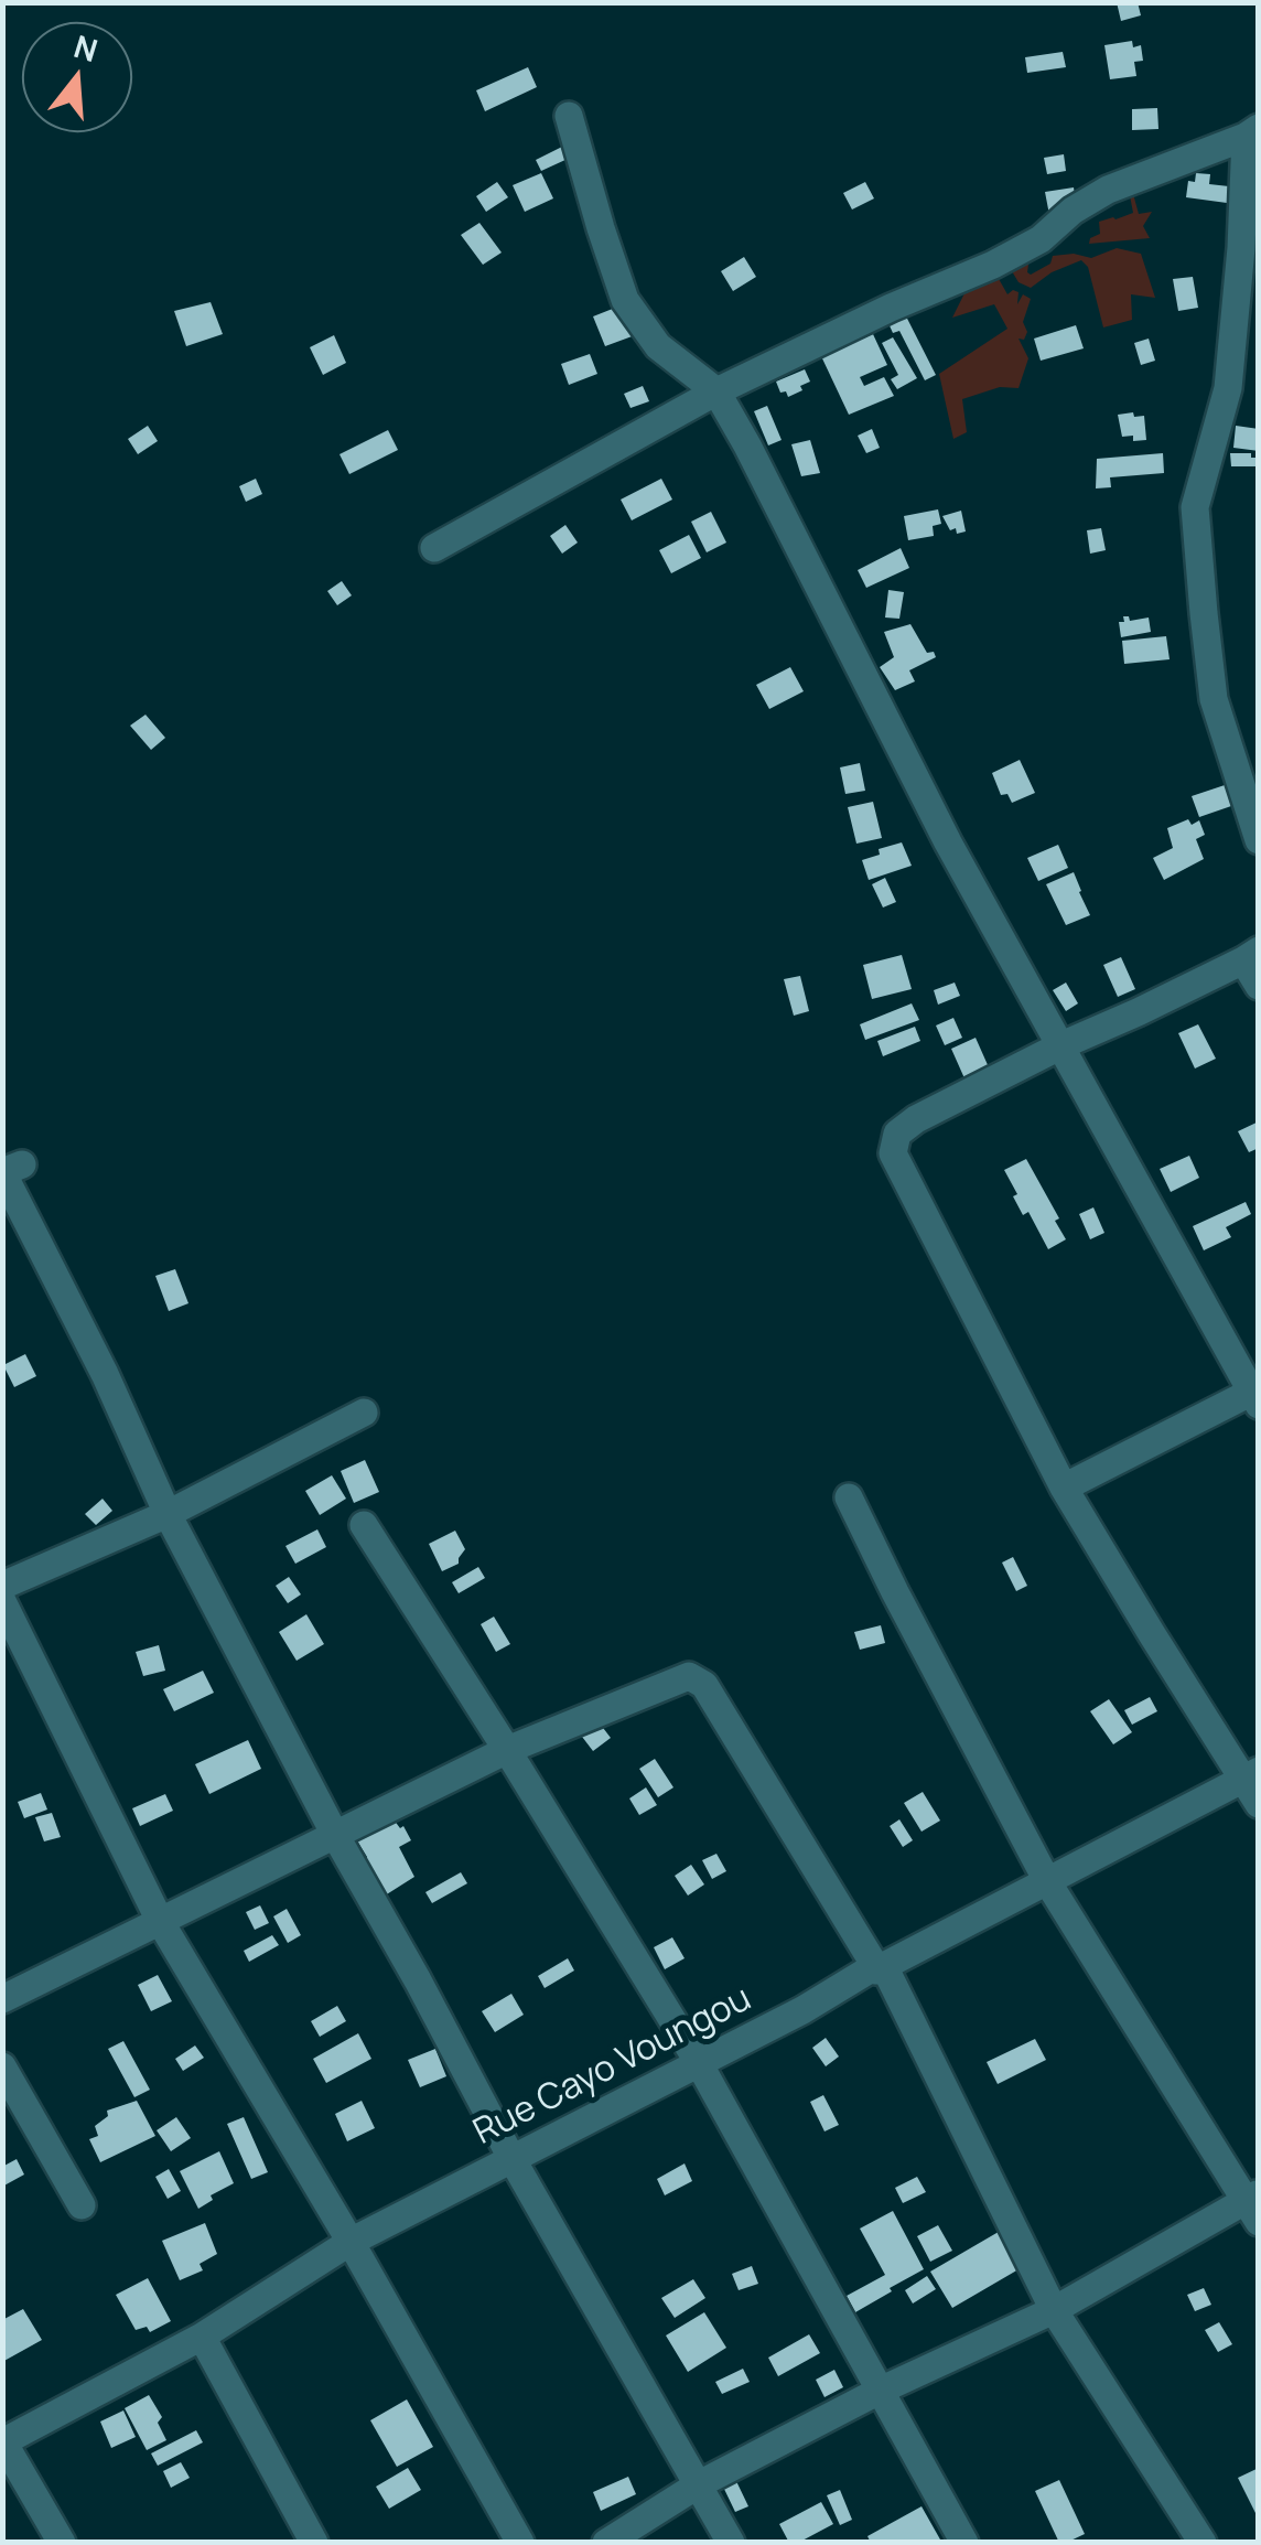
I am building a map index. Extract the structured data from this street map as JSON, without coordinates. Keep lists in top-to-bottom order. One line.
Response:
{"streets":{"street":["Rue Cayo Voungou"]},"north":"top"}
